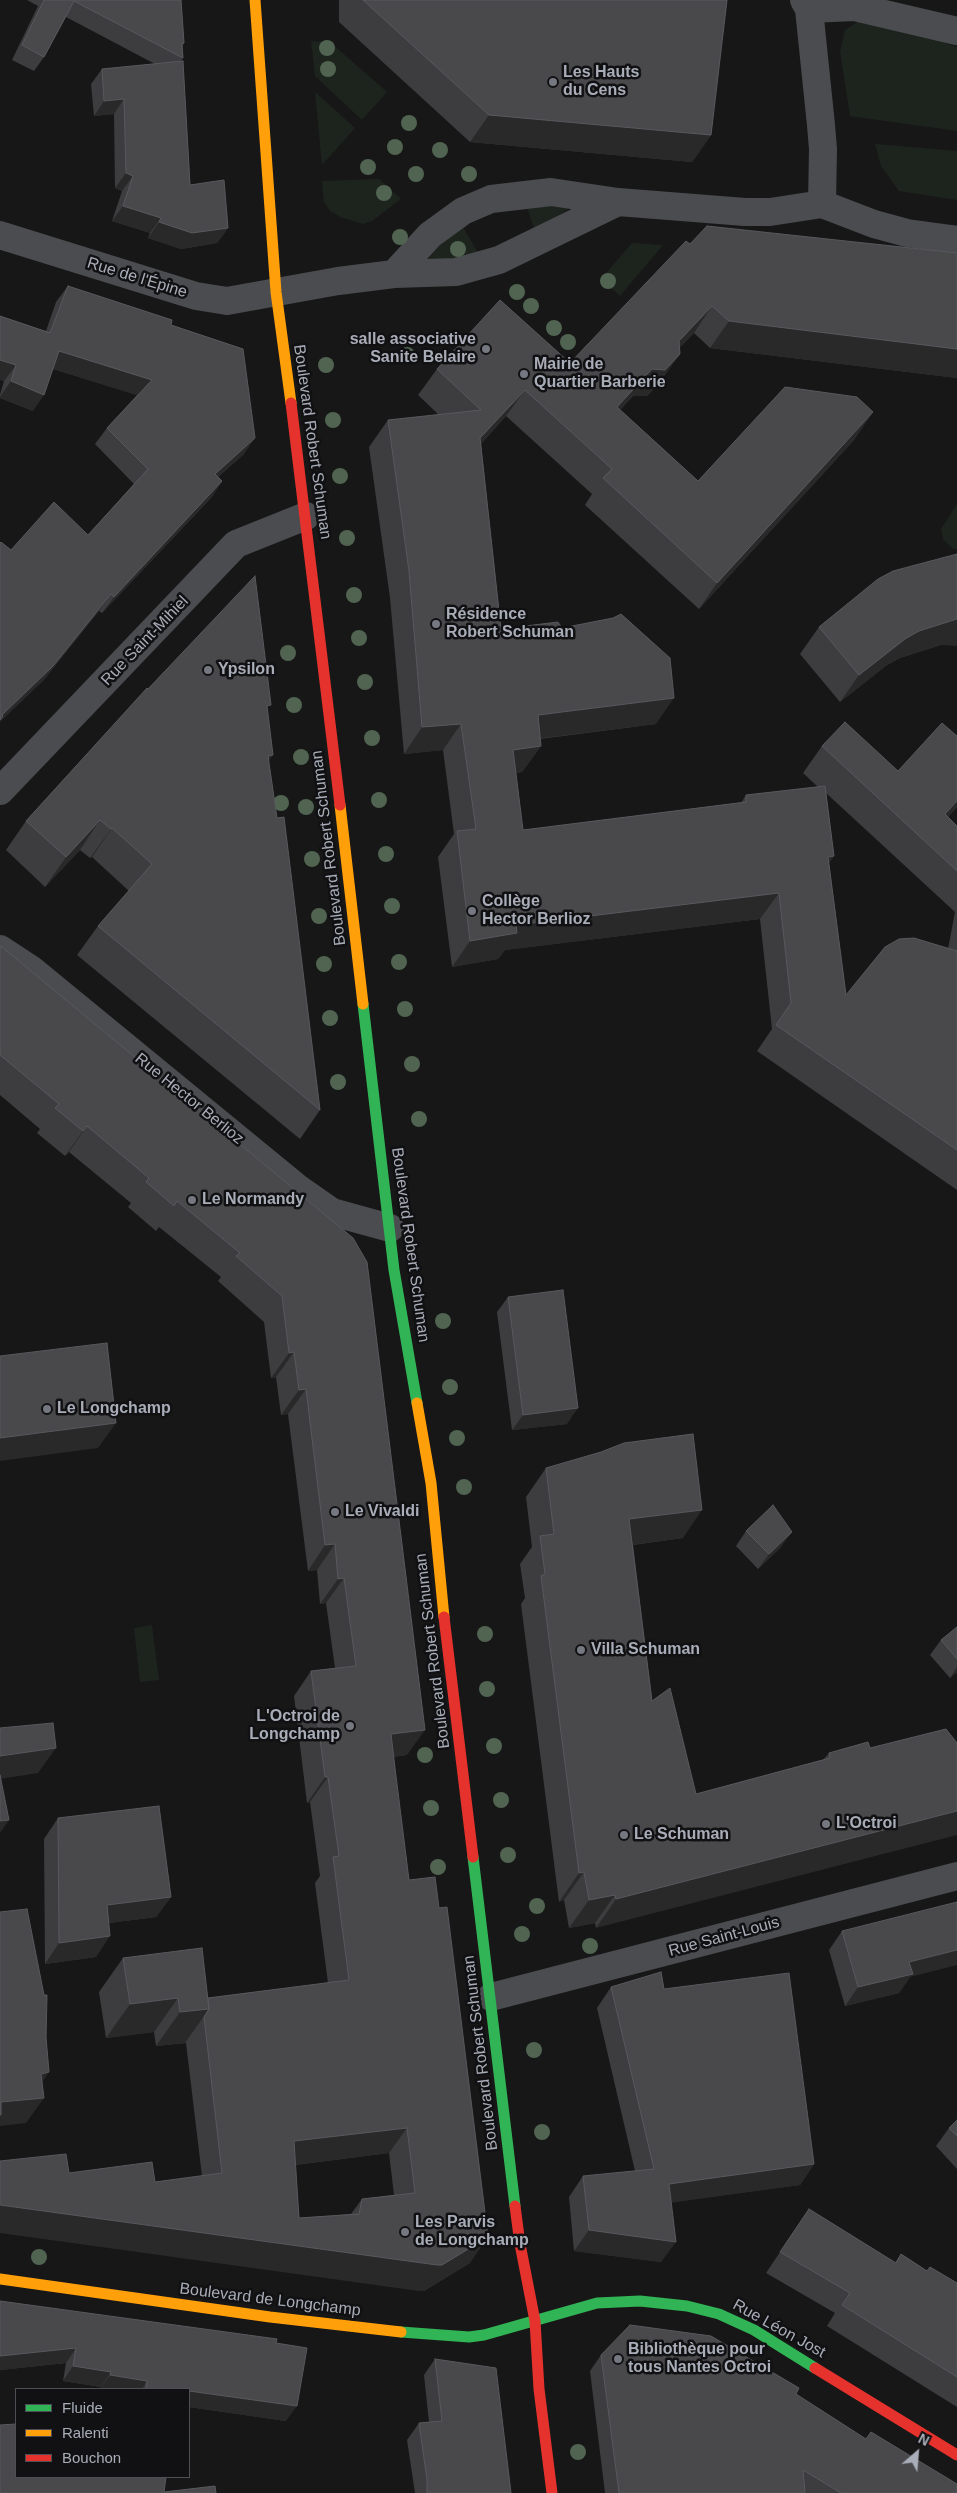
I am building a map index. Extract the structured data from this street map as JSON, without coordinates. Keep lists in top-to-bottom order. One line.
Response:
{"streets":{"main road":["Boulevard Robert Schuman","Boulevard de Longchamp","Rue Léon Jost"],"street":["Rue de l'Épine","Rue Saint-Mihiel","Rue Hector Berlioz","Rue Saint-Louis"]},"crossings":[["Rue de l'Épine","Boulevard Robert Schuman"],["Boulevard Robert Schuman","Rue Saint-Mihiel"],["Boulevard Robert Schuman","Rue Hector Berlioz"],["Boulevard Robert Schuman","Rue Saint-Louis"],["Boulevard Robert Schuman","Boulevard de Longchamp"],["Boulevard Robert Schuman","Rue Léon Jost"],["Boulevard de Longchamp","Rue Léon Jost"]],"places":["Les Hauts du Cens","salle associative Sanite Belaire","Mairie de Quartier Barberie","Résidence Robert Schuman","Ypsilon","Collège Hector Berlioz","Le Normandy","Le Longchamp","Le Vivaldi","Villa Schuman","L'Octroi de Longchamp","L'Octroi","Le Schuman","Les Parvis de Longchamp","Bibliothèque pour tous Nantes Octroi"],"legend":["Fluide","Ralenti","Bouchon"],"north":"top right"}
